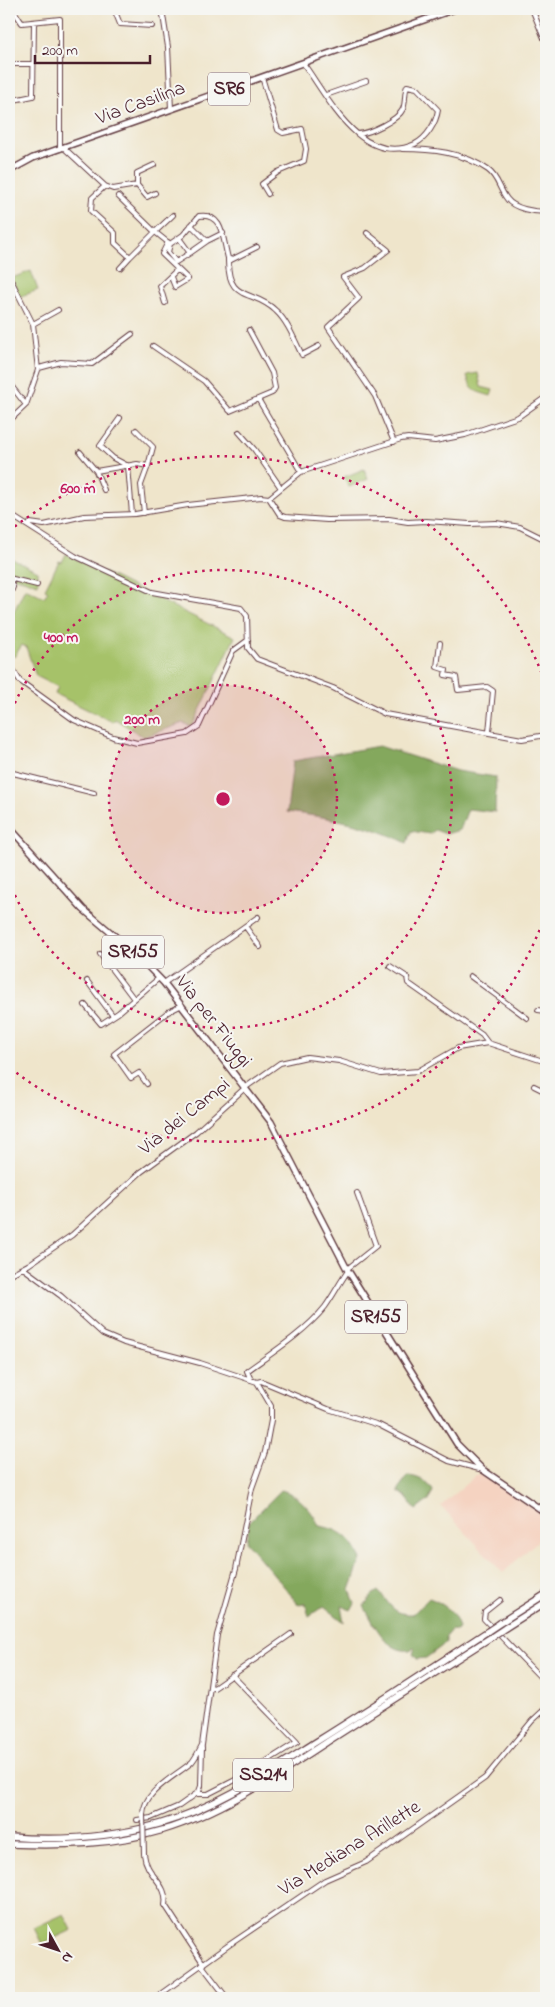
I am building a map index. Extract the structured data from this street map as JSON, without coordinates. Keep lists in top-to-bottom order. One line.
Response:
{"streets":{"highway":["SS214"],"main road":["SR6","Via Casilina","SR155","Via per Fiuggi"],"street":["Via dei Campi","Via Mediana Arillette"]},"crossings":[["SR155","Via per Fiuggi"],["SR155","Via dei Campi"],["Via per Fiuggi","Via dei Campi"]],"scale_bar":"200 m","north":"bottom right","rings":["600 m","400 m","200 m"]}
